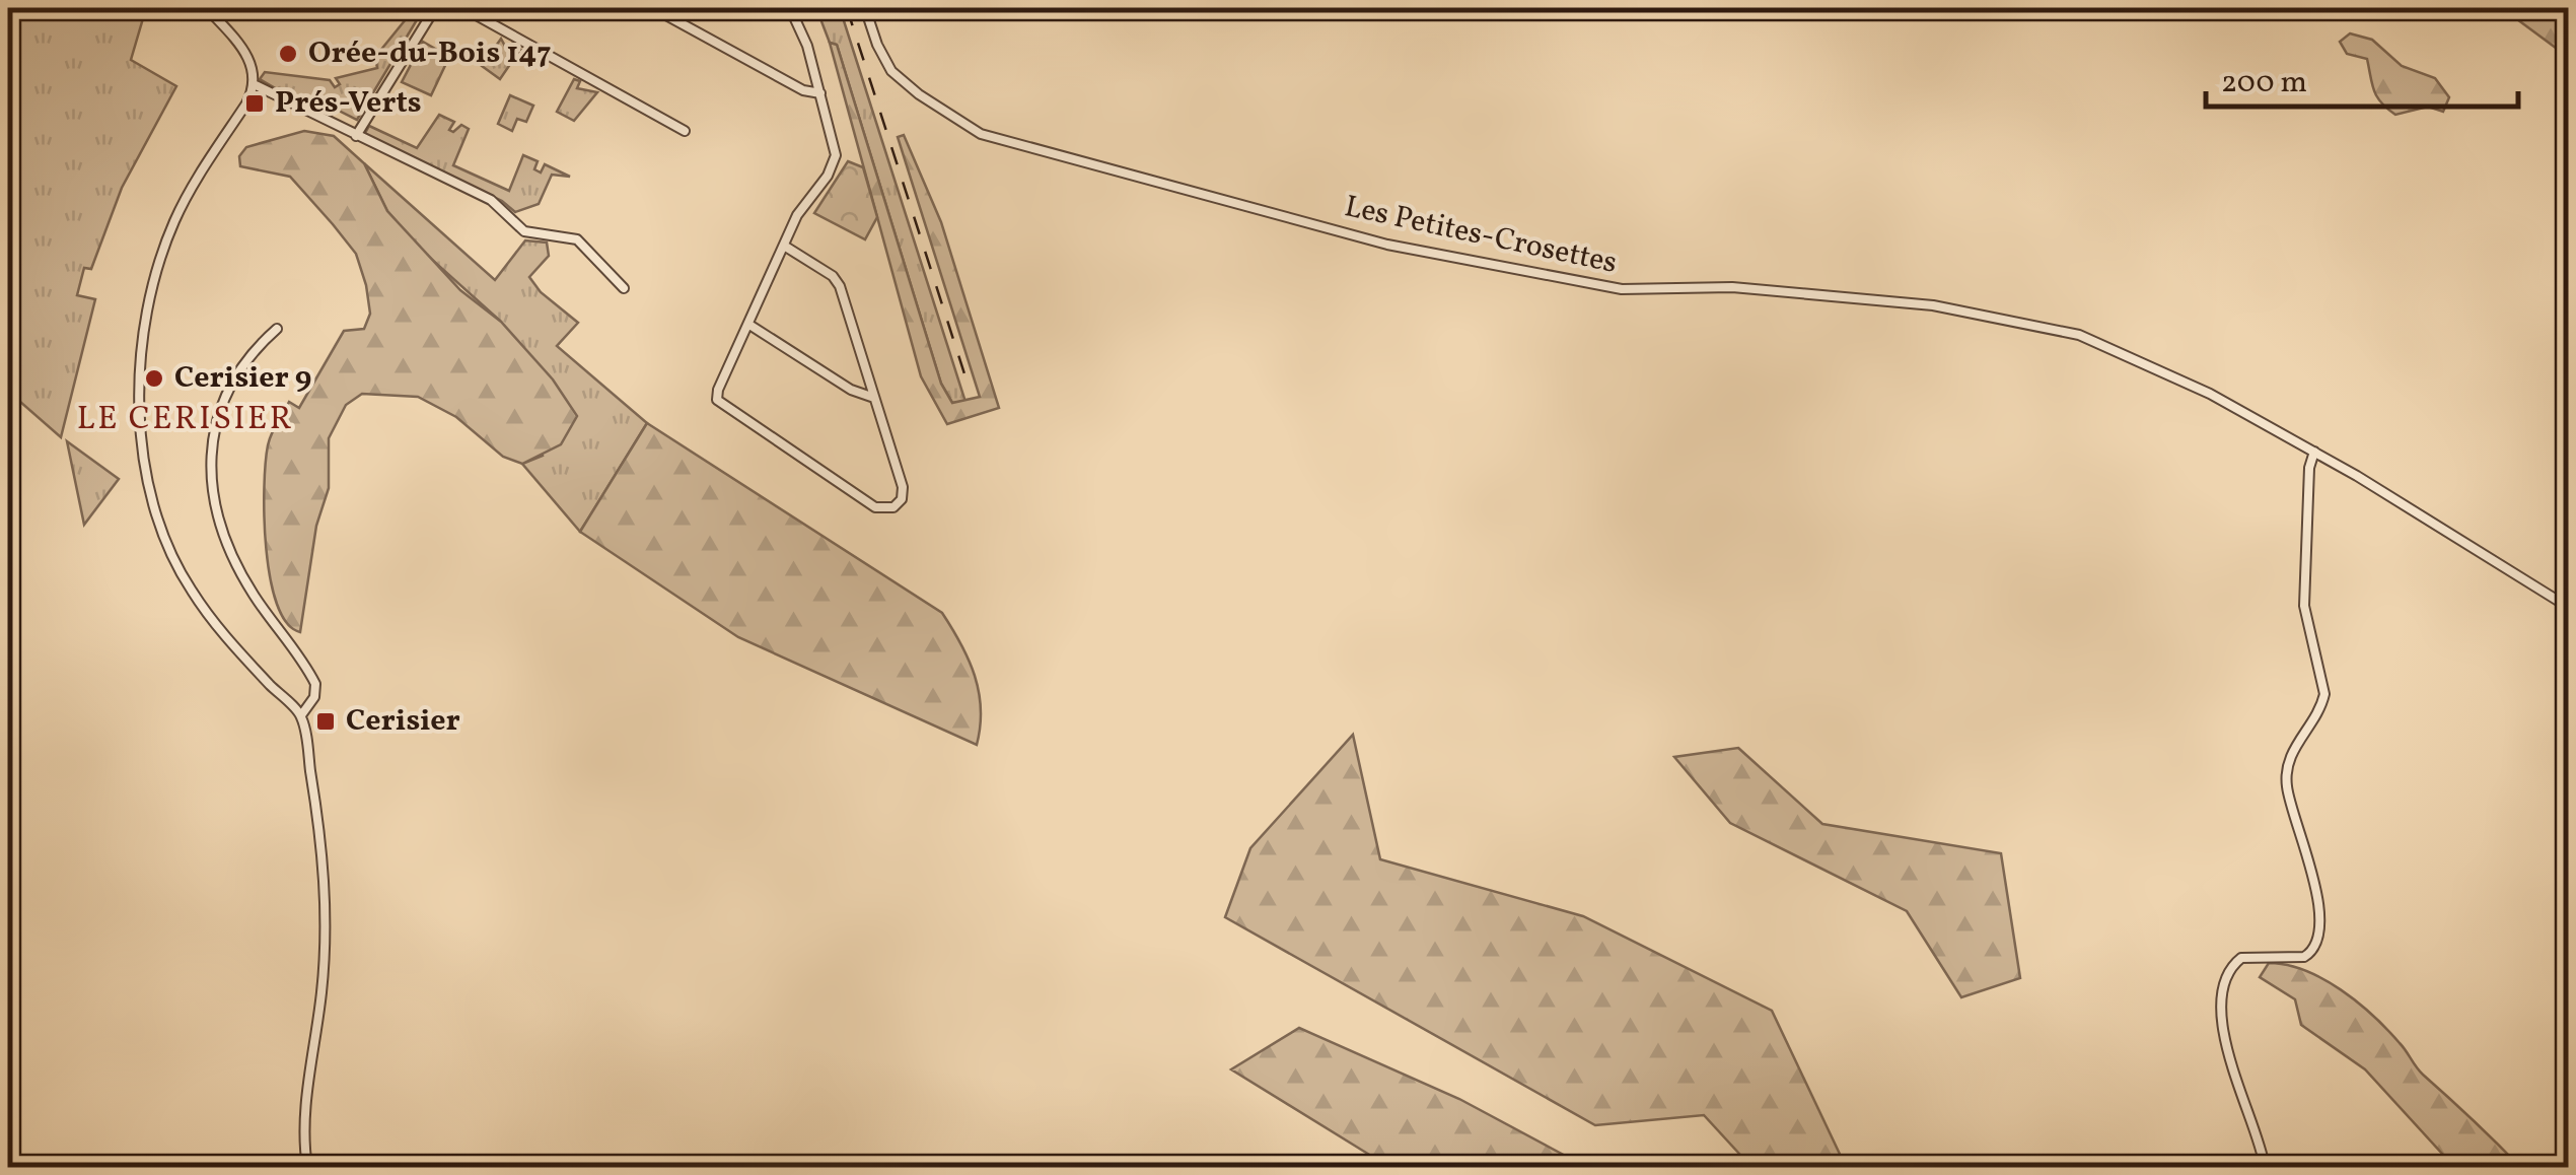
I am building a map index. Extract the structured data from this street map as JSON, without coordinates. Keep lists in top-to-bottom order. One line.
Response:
{"streets":{"street":["Les Petites-Crosettes"]},"districts":["LE CERISIER"],"places":{"other":["Orée-du-Bois 147","Cerisier 9"],"transit":["Prés-Verts","Cerisier"]},"scale_bar":"200 m"}
